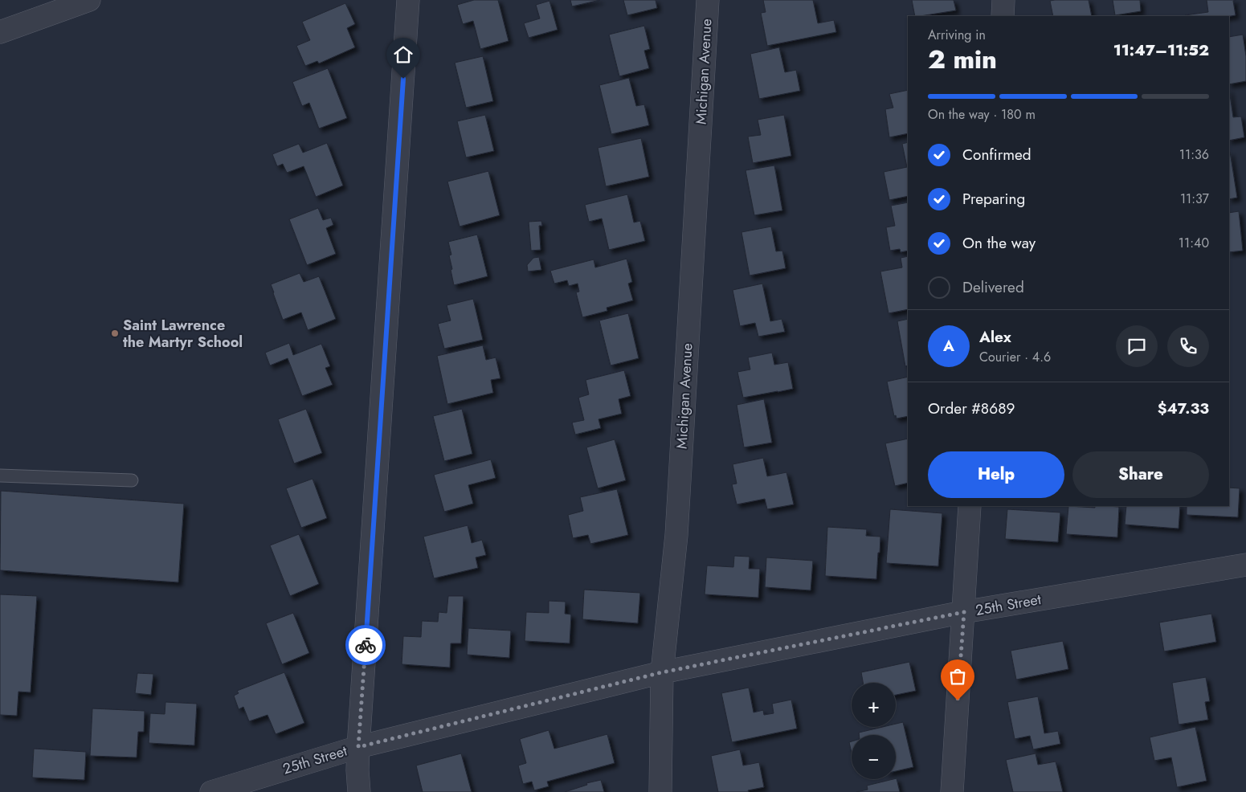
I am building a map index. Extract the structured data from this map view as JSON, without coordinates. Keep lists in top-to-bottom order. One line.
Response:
{"streets":{"street":["Michigan Avenue","25th Street"]},"crossings":[["Michigan Avenue","25th Street"]],"places":["Saint Lawrence the Martyr School"],"page":{"heading":["2 min","Arriving in","11:47–11:52"],"panel":["Alex","Courier · 4.6","Order #8689","$47.33"],"bar":"On the way · 180 m","list":[["Confirmed","11:36"],["Preparing","11:37"],["On the way","11:40"],"Delivered"],"round":"A","buttons":["Help","Share"],"map_buttons":["+","−"]}}
